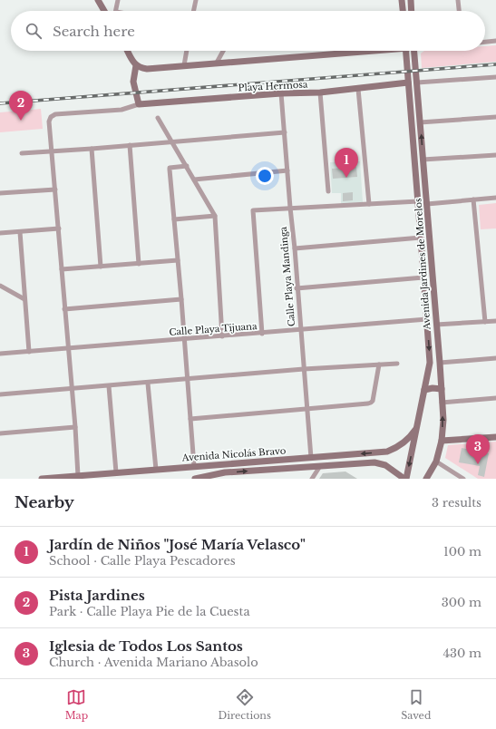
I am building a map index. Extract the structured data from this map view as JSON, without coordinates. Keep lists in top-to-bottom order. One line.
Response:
{"streets":{"street":["Playa Hermosa","Avenida Jardines de Morelos","Calle Playa Mandinga","Calle Playa Tijuana","Avenida Nicolás Bravo"]},"crossings":[["Playa Hermosa","Avenida Jardines de Morelos"],["Playa Hermosa","Calle Playa Mandinga"],["Avenida Jardines de Morelos","Calle Playa Tijuana"],["Avenida Jardines de Morelos","Avenida Nicolás Bravo"],["Calle Playa Mandinga","Calle Playa Tijuana"],["Calle Playa Mandinga","Avenida Nicolás Bravo"]],"page":{"search":"Search here","pins":["2","1","3"],"heading":["Nearby","3 results"],"list":[{"mark":"1","name":"Jardín de Niños \"José María Velasco\"","note":"School · Calle Playa Pescadores","value":"100 m"},{"mark":"2","name":"Pista Jardines","note":"Park · Calle Playa Pie de la Cuesta","value":"300 m"},{"mark":"3","name":"Iglesia de Todos Los Santos","note":"Church · Avenida Mariano Abasolo","value":"430 m"}],"nav":["Map","Directions","Saved"]}}
